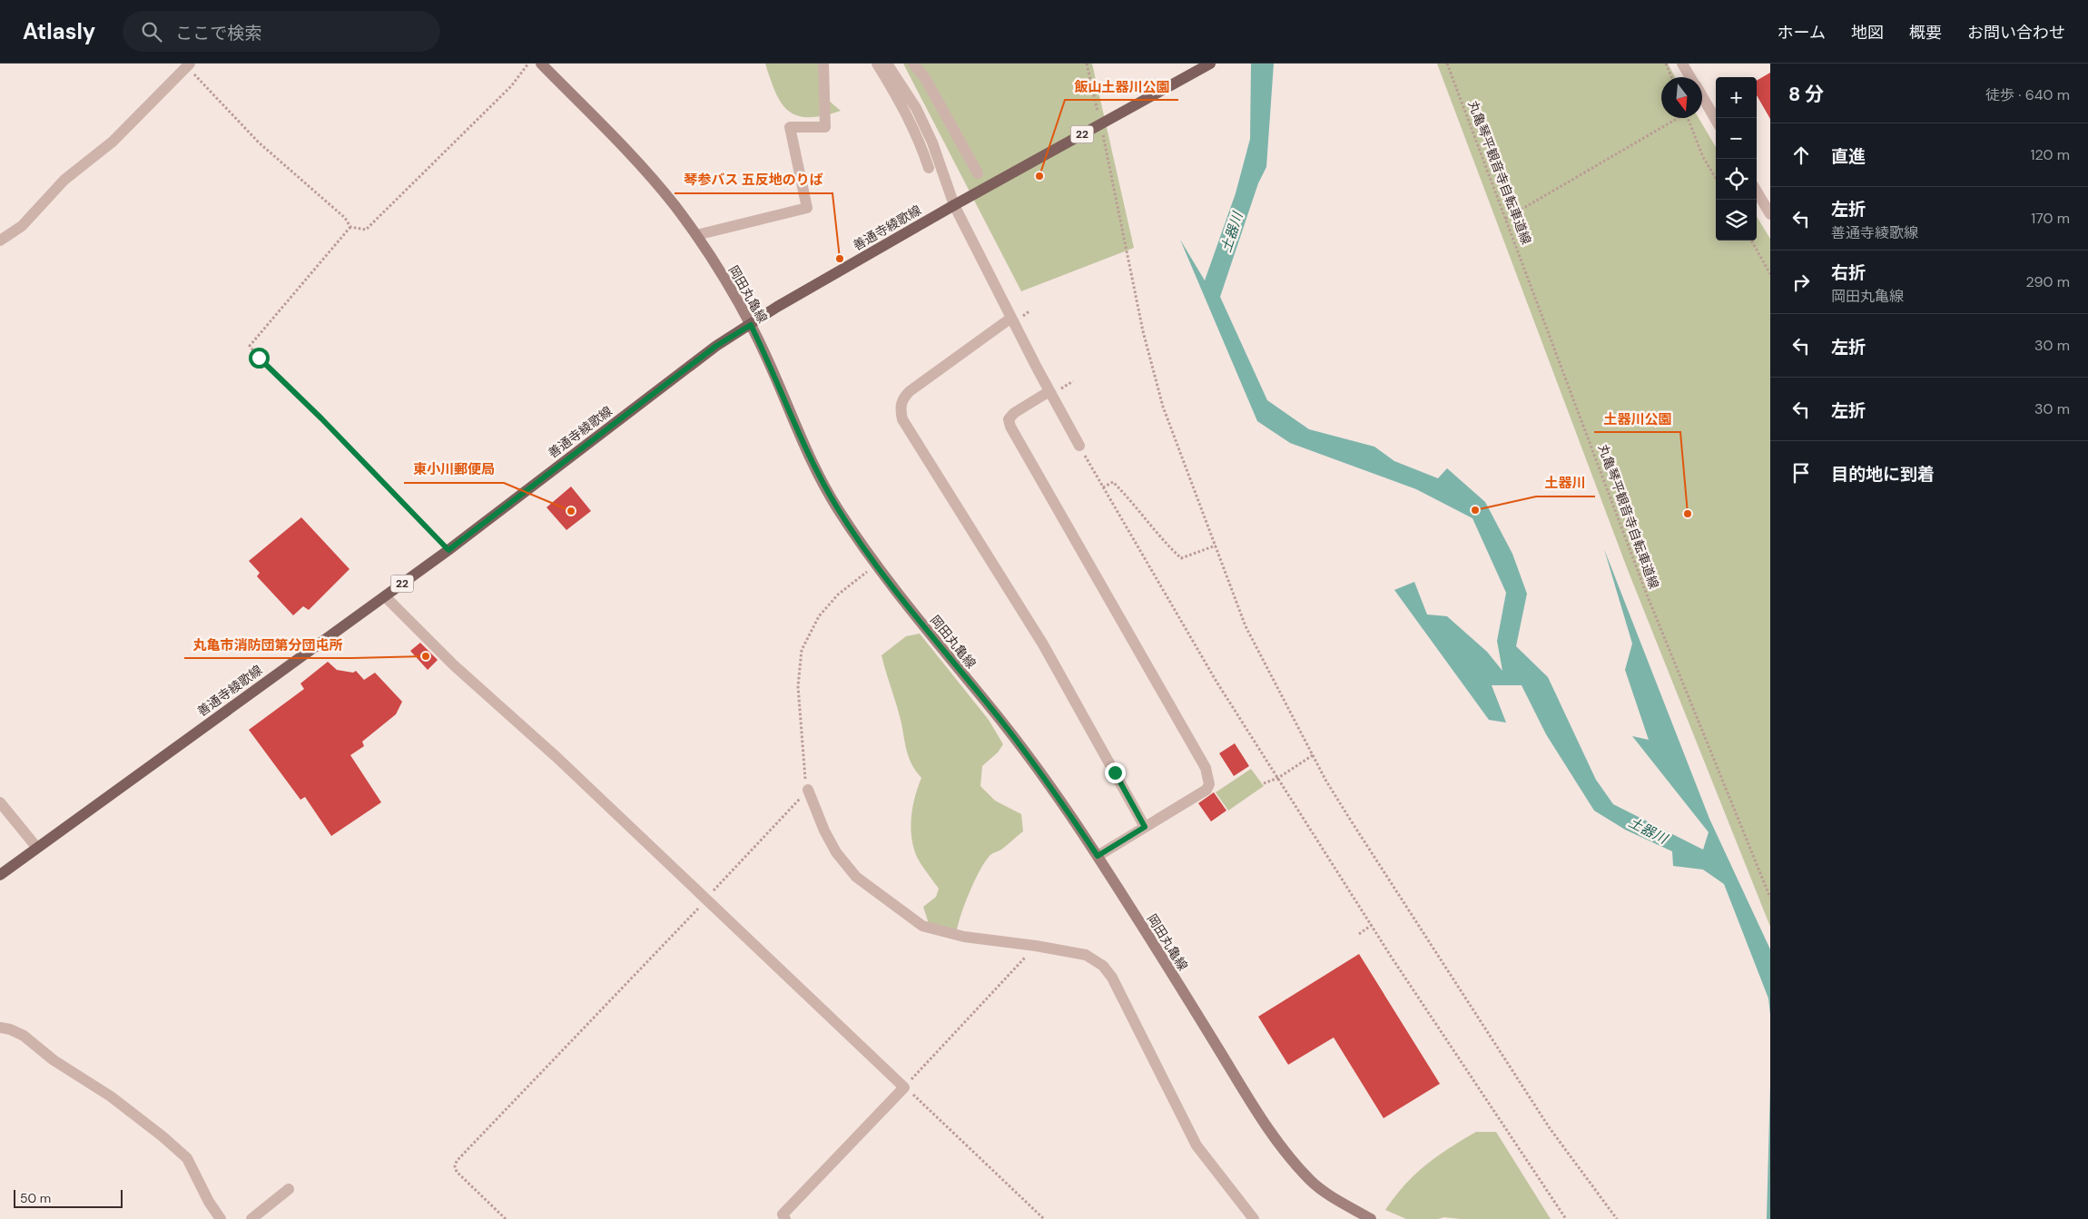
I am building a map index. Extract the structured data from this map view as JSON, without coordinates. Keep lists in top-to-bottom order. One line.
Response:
{"streets":{"main road":["22","善通寺綾歌線","岡田丸亀線"],"path":["丸亀琴平観音寺自転車道線"]},"crossings":[["善通寺綾歌線","岡田丸亀線"]],"water":["土器川"],"places":["飯山土器川公園","琴参バス 五反地のりば","土器川","東小川郵便局","土器川公園","丸亀市消防団第分団屯所"],"scale_bar":"50 m","north":"bottom","page":{"header":"Atlasly","search":"ここで検索","nav":["ホーム","地図","概要","お問い合わせ"],"heading":["8 分","徒歩 · 640 m"],"map_buttons":["+","−"],"list":[["直進","120 m"],["左折","善通寺綾歌線","170 m"],["右折","岡田丸亀線","290 m"],["左折","30 m"],["左折","30 m"],"目的地に到着"],"scale":"50 m"}}
